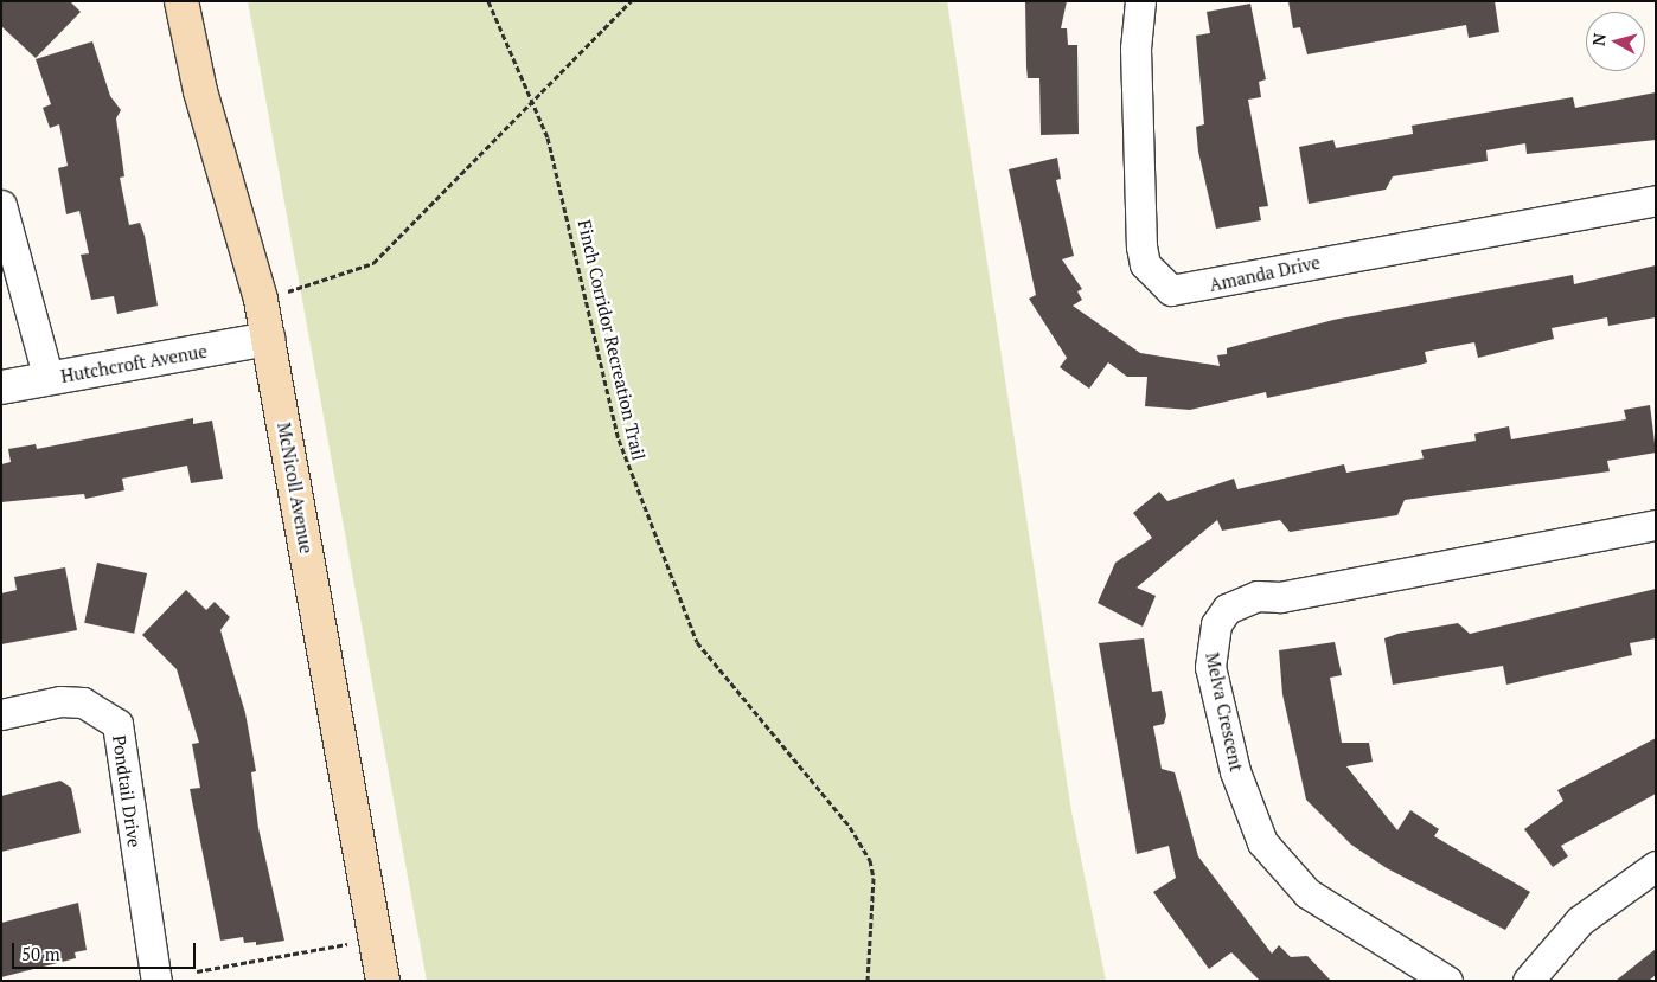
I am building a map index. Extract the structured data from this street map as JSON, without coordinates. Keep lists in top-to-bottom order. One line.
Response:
{"streets":{"main road":["McNicoll Avenue"],"street":["Amanda Drive","Hutchcroft Avenue","Melva Crescent","Pondtail Drive"],"path":["Finch Corridor Recreation Trail"]},"crossings":[["Hutchcroft Avenue","McNicoll Avenue"]],"scale_bar":"50 m","north":"left"}
